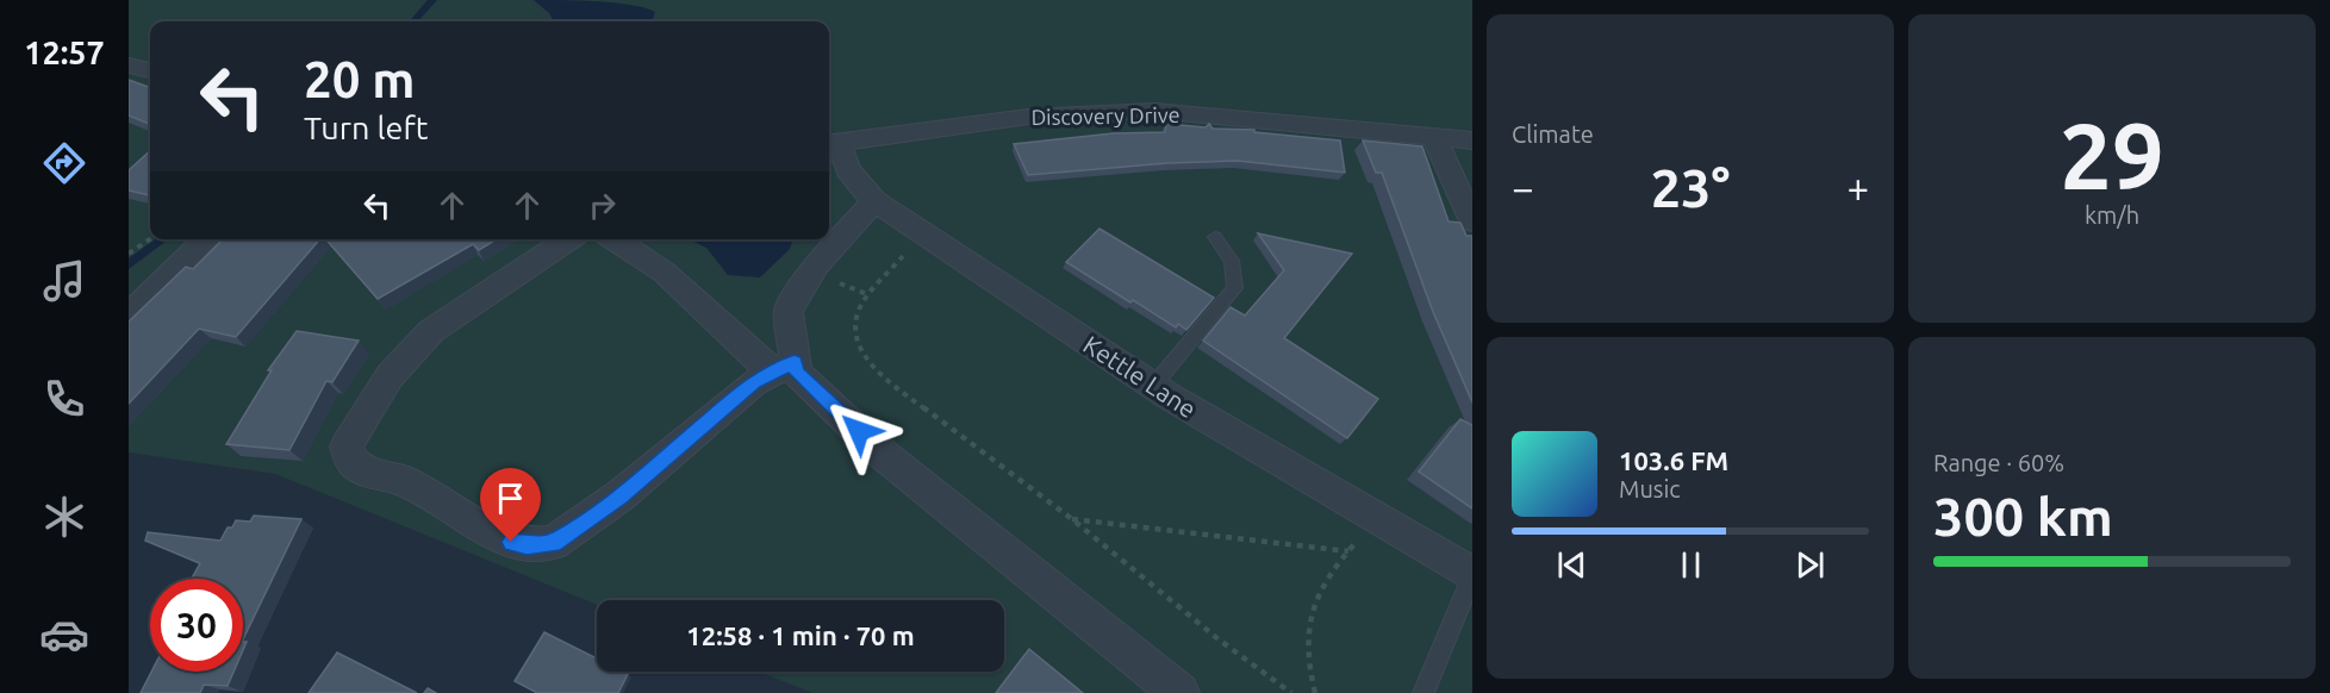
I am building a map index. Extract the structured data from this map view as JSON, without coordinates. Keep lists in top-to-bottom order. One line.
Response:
{"streets":{"street":["Discovery Drive","Kettle Lane"]},"crossings":[["Discovery Drive","Kettle Lane"]],"page":{"tabs":"12:57","tile":["Climate",["29","km/h"],["Range · 60%","300 km"]],"turn":["20 m","Turn left"],"heat":["−","23°","+"],"song":["103.6 FM","Music"],"limit":"30","trip":"12:58 · 1 min · 70 m"}}
